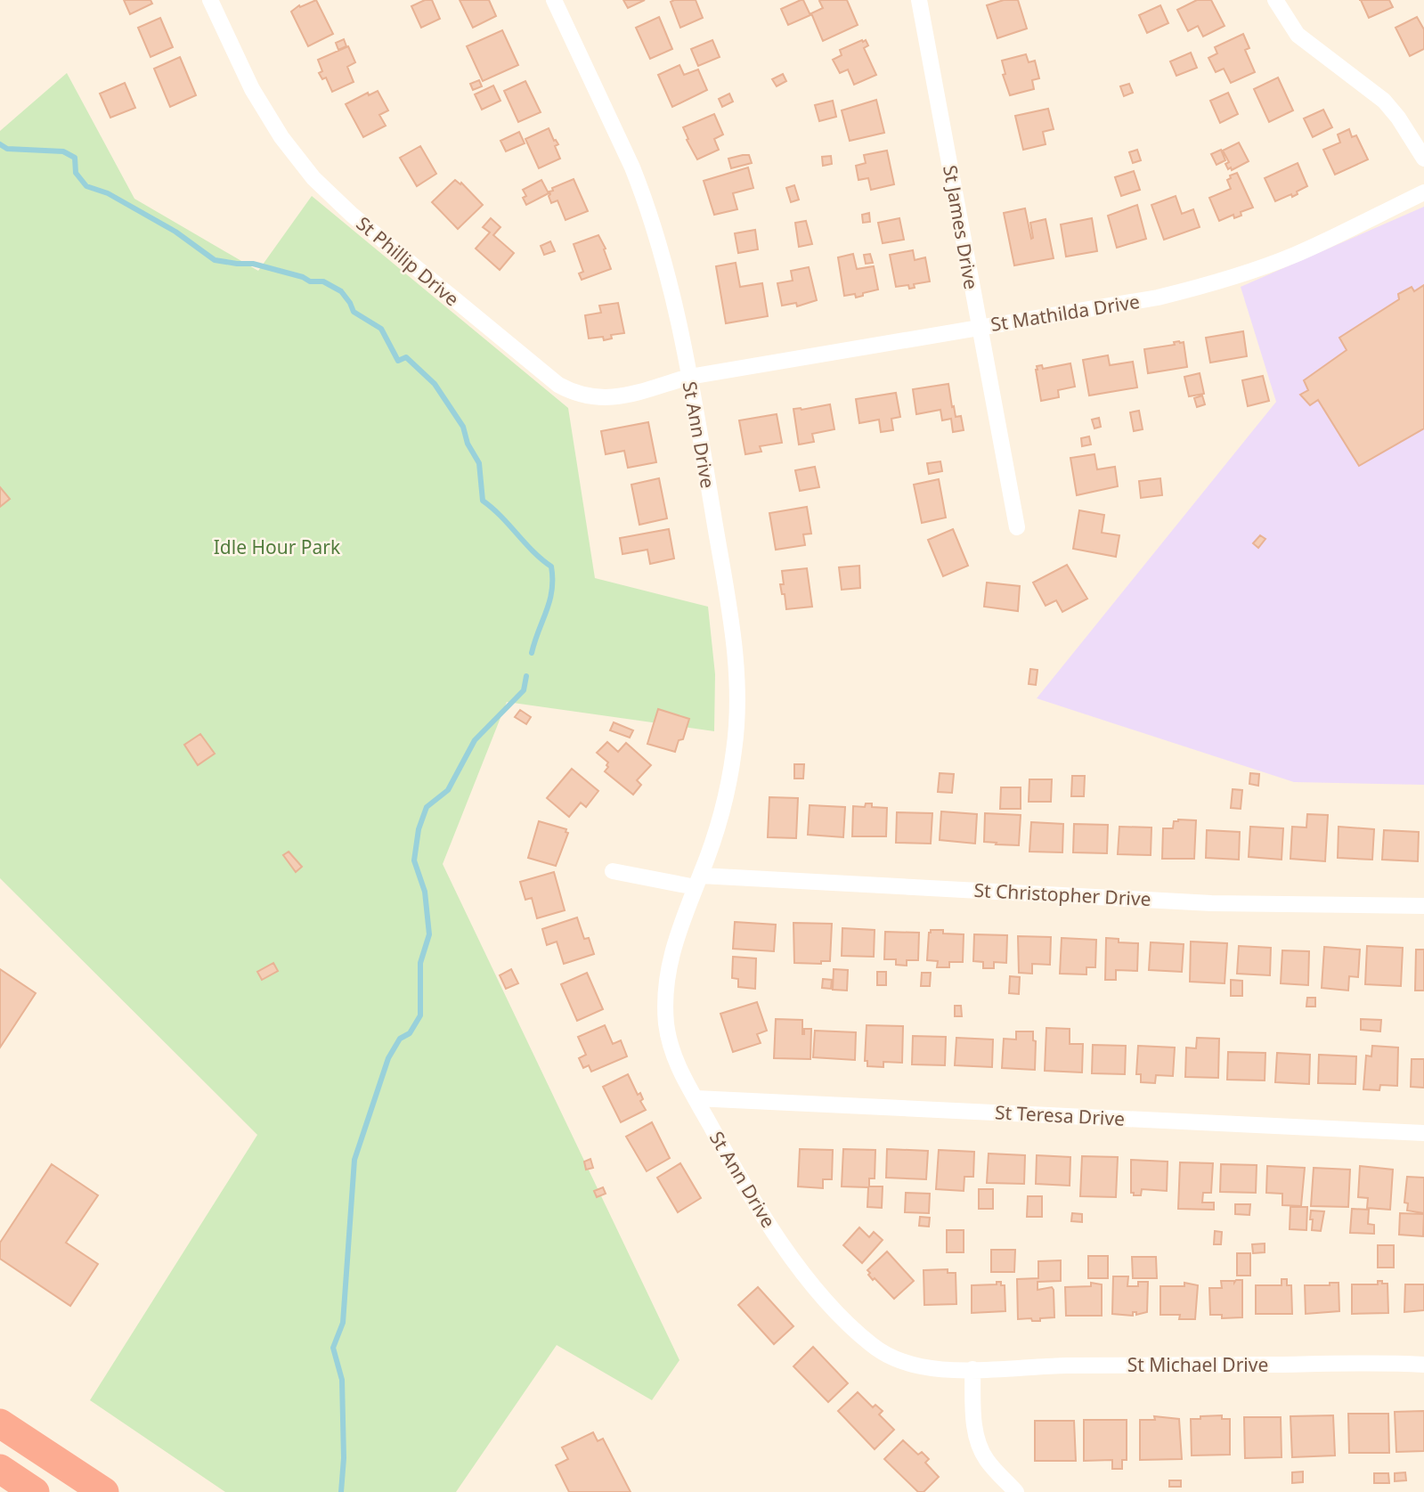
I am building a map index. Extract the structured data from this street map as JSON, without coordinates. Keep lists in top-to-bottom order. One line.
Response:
{"streets":{"street":["St James Drive","St Phillip Drive","St Mathilda Drive","St Ann Drive","St Christopher Drive","St Teresa Drive","St Michael Drive"]},"crossings":[["St James Drive","St Mathilda Drive"],["St Phillip Drive","St Mathilda Drive"],["St Phillip Drive","St Ann Drive"],["St Mathilda Drive","St Ann Drive"],["St Ann Drive","St Christopher Drive"],["St Ann Drive","St Teresa Drive"],["St Ann Drive","St Michael Drive"]],"parks":["Idle Hour Park"]}
